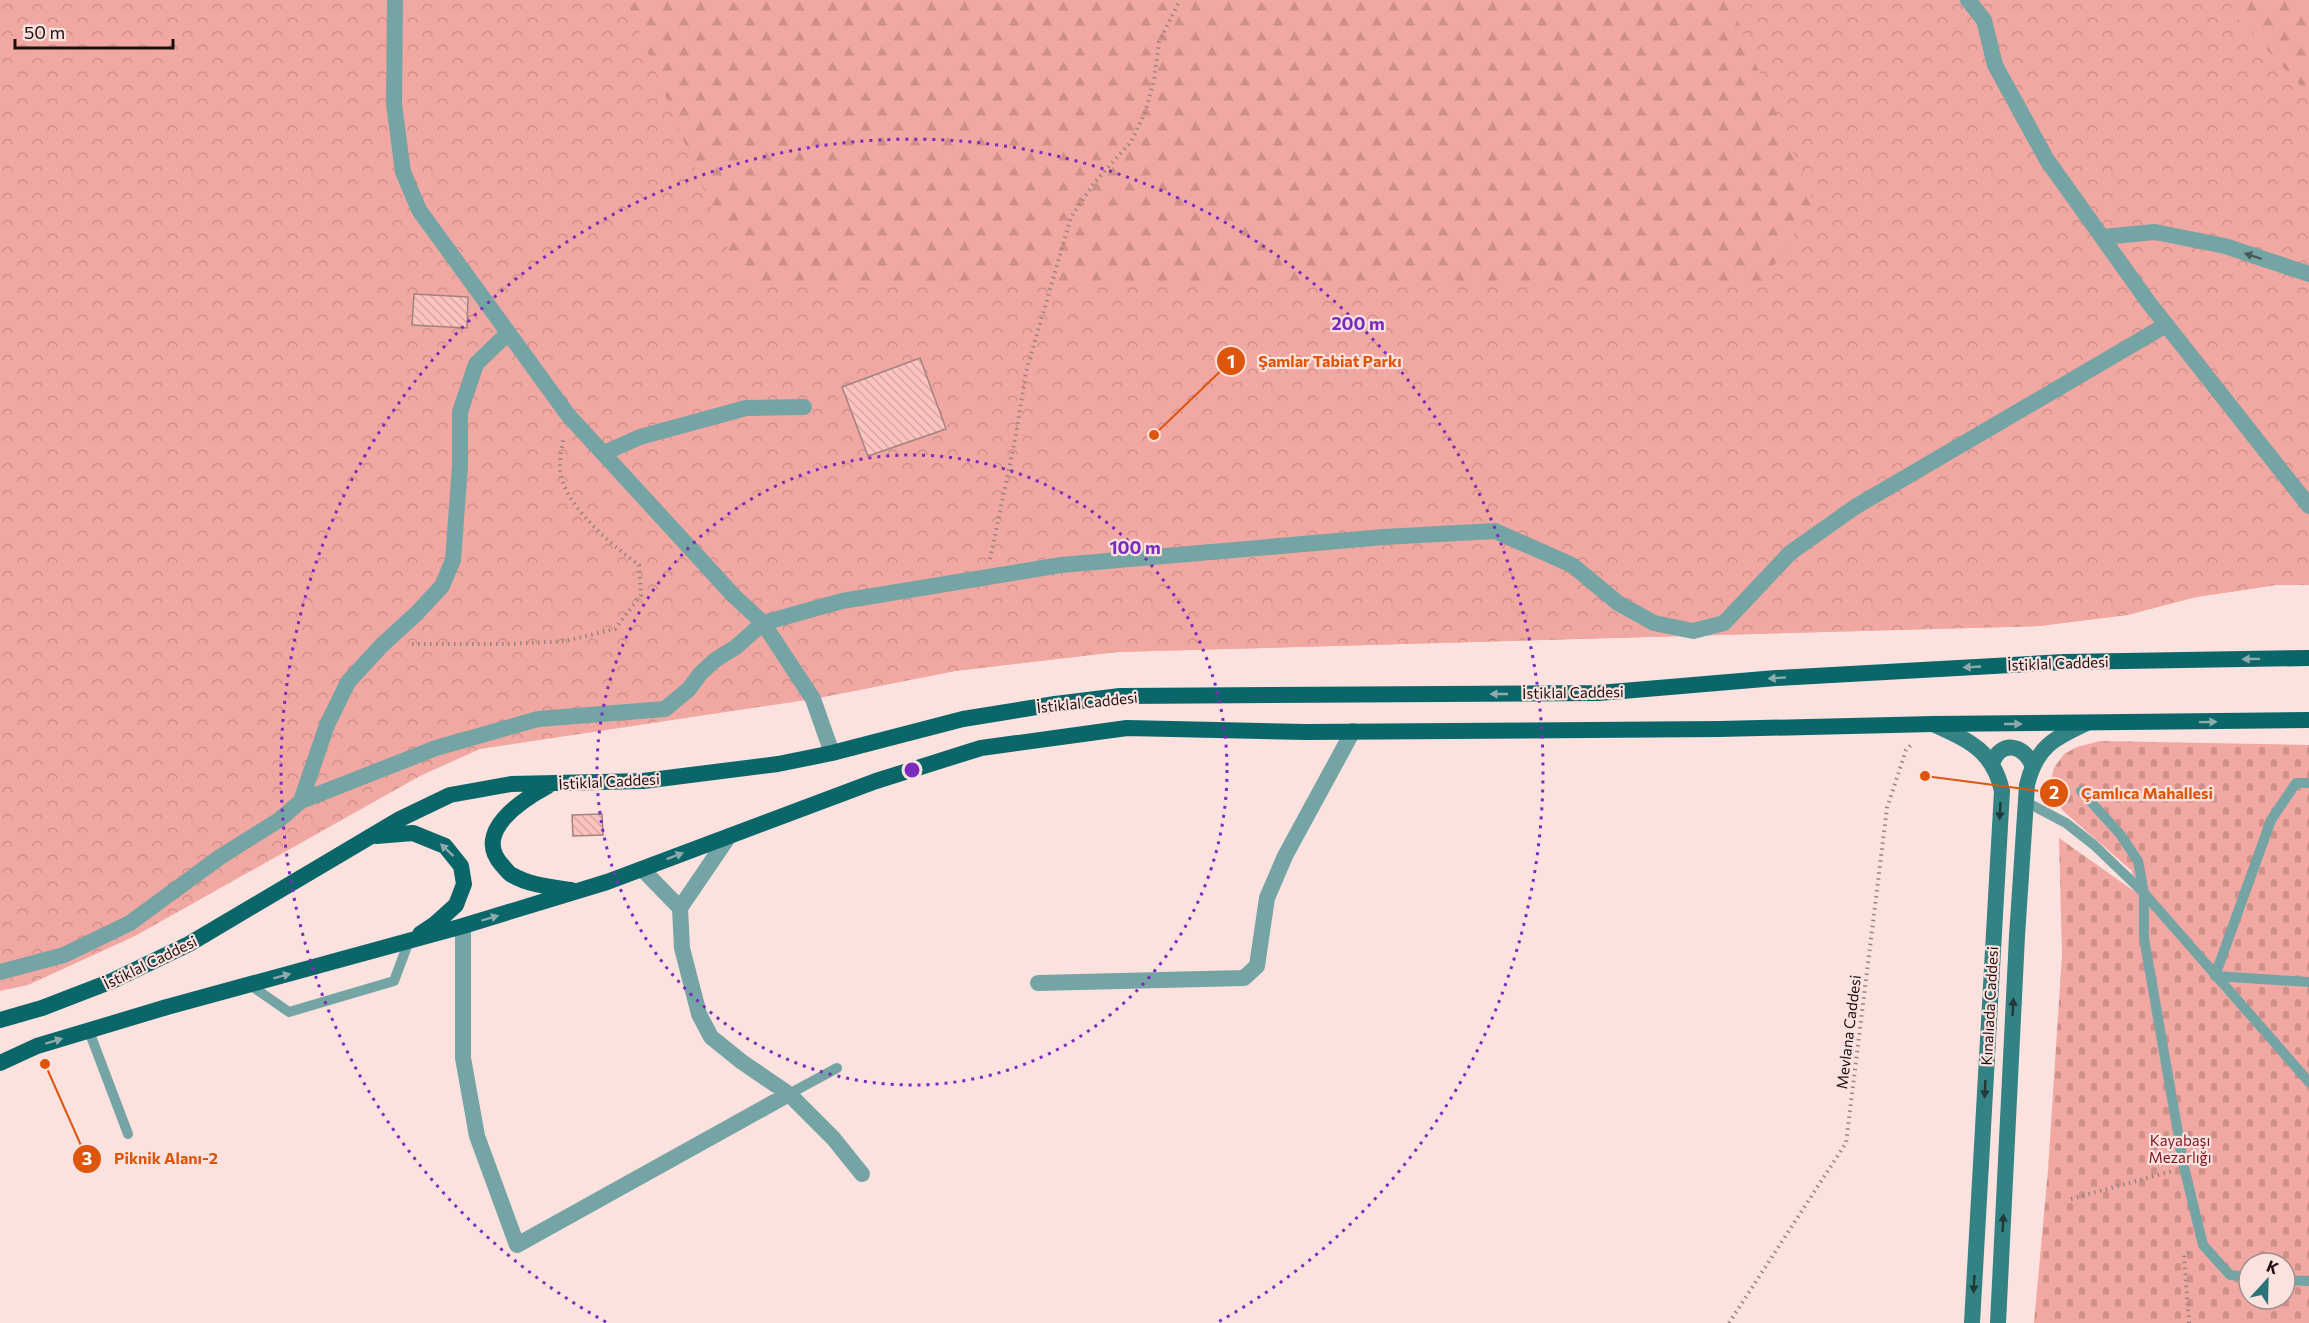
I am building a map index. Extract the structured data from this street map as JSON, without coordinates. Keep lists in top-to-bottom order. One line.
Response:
{"streets":{"main road":["İstiklal Caddesi","Kınalıada Caddesi"],"path":["Mevlana Caddesi"]},"crossings":[["İstiklal Caddesi","Kınalıada Caddesi"],["İstiklal Caddesi","Mevlana Caddesi"],["Kınalıada Caddesi","Mevlana Caddesi"]],"parks":["Kayabaşı Mezarlığı"],"places":["Şamlar Tabiat Parkı","Çamlıca Mahallesi","Piknik Alanı-2"],"scale_bar":"50 m","north":"top","rings":["200 m","100 m"]}
